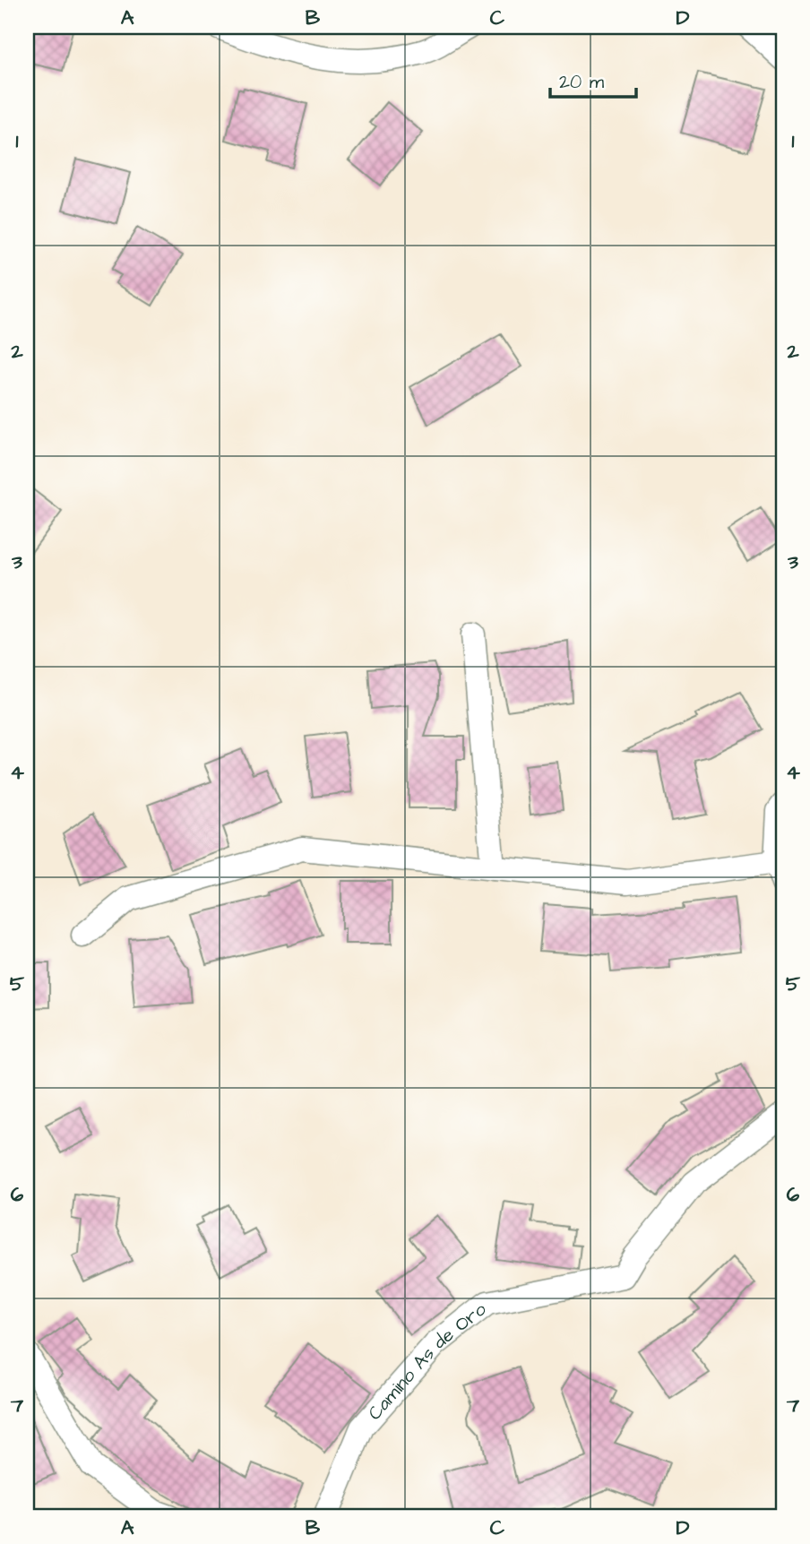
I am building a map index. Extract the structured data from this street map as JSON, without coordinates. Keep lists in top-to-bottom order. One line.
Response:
{"streets":{"street":["Camino As de Oro"]},"scale_bar":"20 m","grid":{"columns":["A","B","C","D"],"rows":["1","2","3","4","5","6","7"]}}
